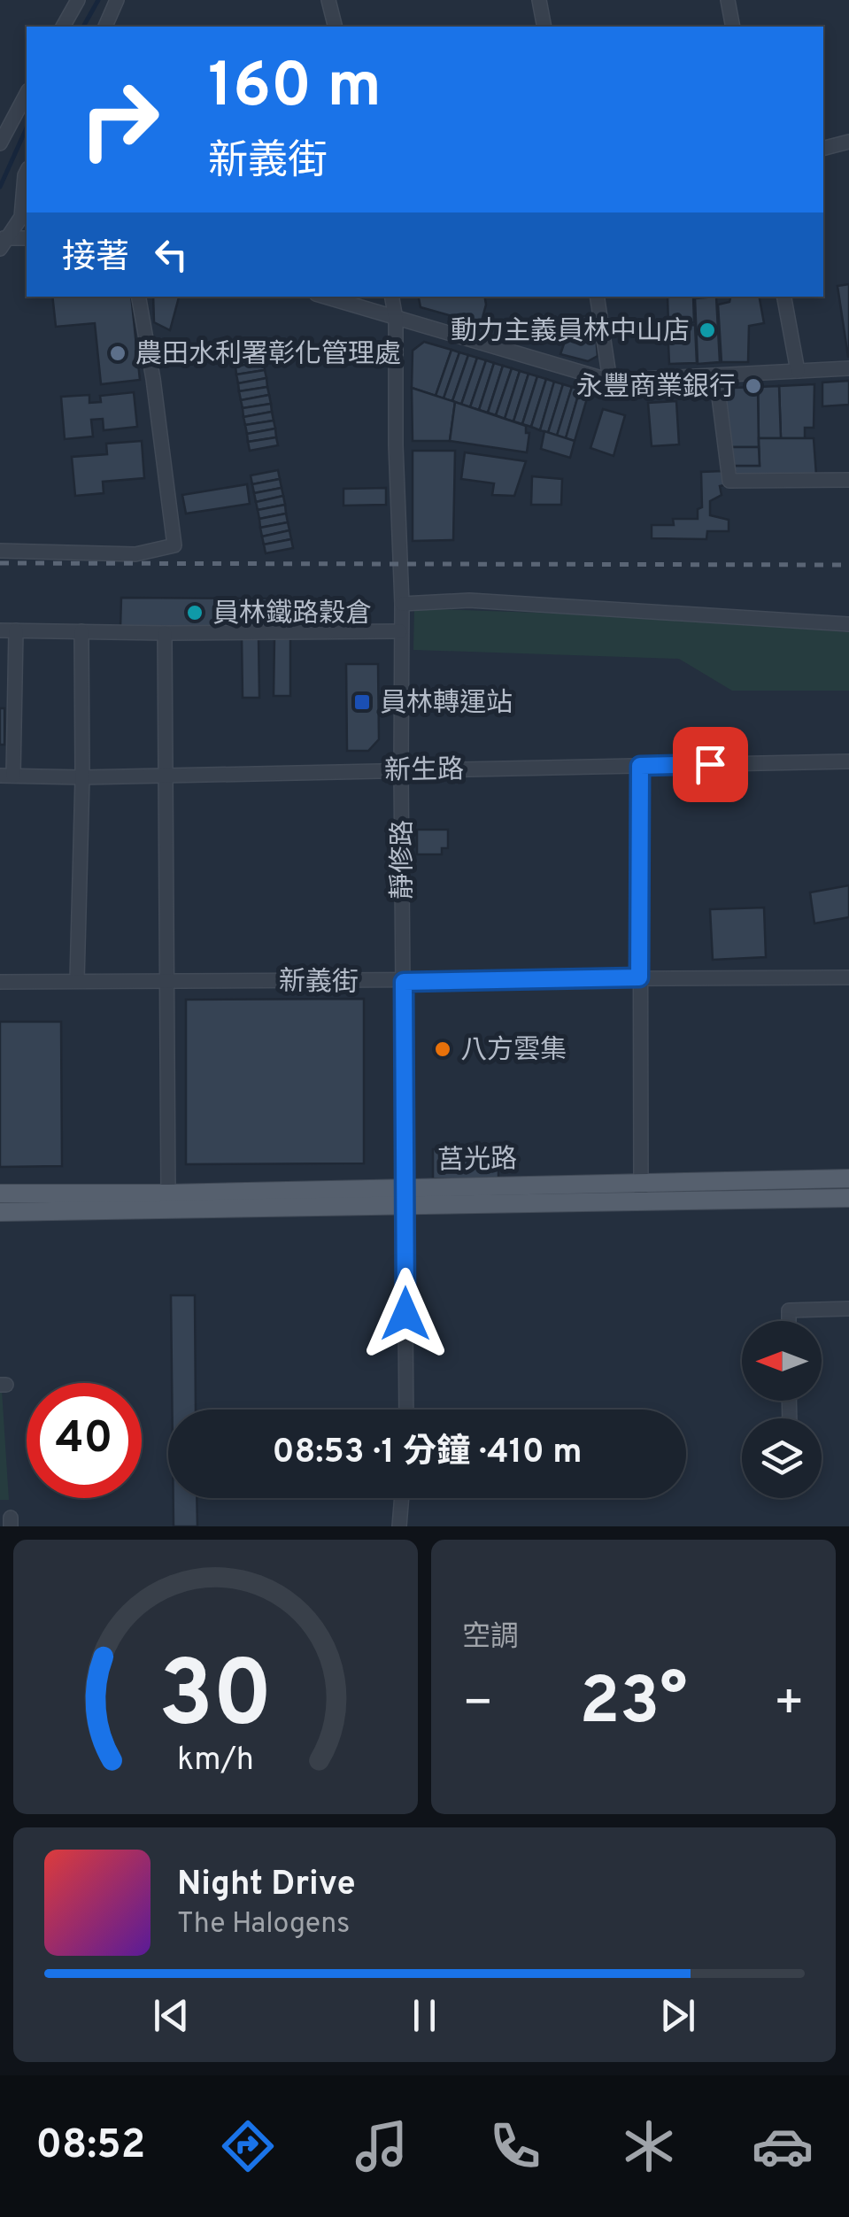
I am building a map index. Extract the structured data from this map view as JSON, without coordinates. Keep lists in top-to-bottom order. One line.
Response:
{"streets":{"main road":["莒光路"],"street":["新生路","靜修路","新義街"]},"crossings":[["新生路","靜修路"],["靜修路","新義街"],["靜修路","莒光路"]],"places":{"other":["動力主義員林中山店","農田水利署彰化管理處","永豐商業銀行","員林鐵路穀倉","八方雲集"],"transit":["員林轉運站"]},"north":"left","page":{"turn":["160 m","新義街"],"then":"接著","limit":"40","trip":"08:53 · 1 分鐘 · 410 m","tile":"空調","heat":["−","23°","+"],"song":["Night Drive","The Halogens"],"tabs":"08:52","gauge":["30","km/h"]}}
